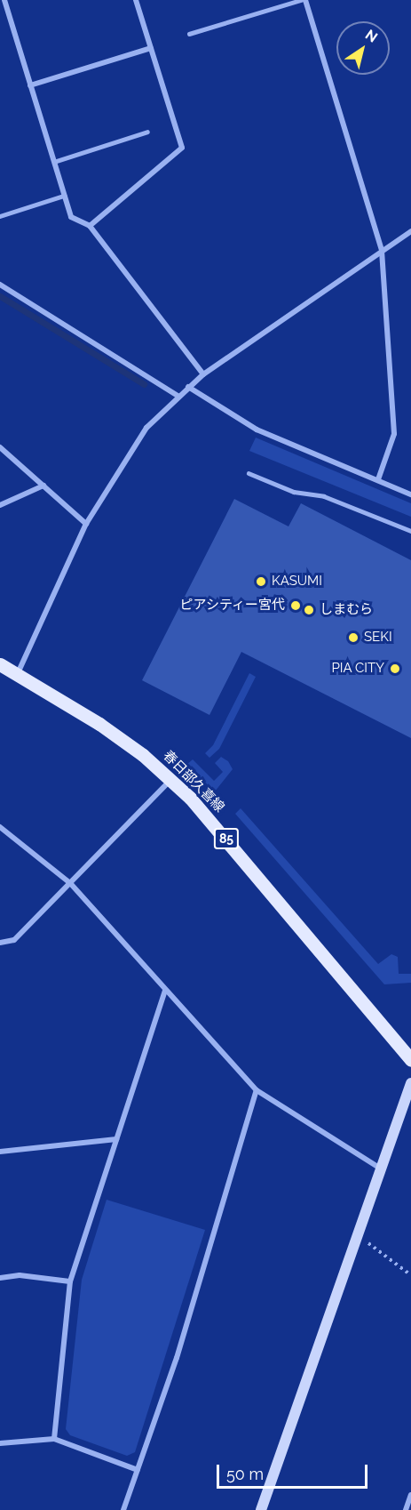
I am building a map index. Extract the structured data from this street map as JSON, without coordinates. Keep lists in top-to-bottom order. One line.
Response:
{"streets":{"main road":["春日部久喜線","85"]},"places":["KASUMI","ピアシティー宮代","しまむら","SEKI","PIA CITY"],"scale_bar":"50 m","north":"top right"}
